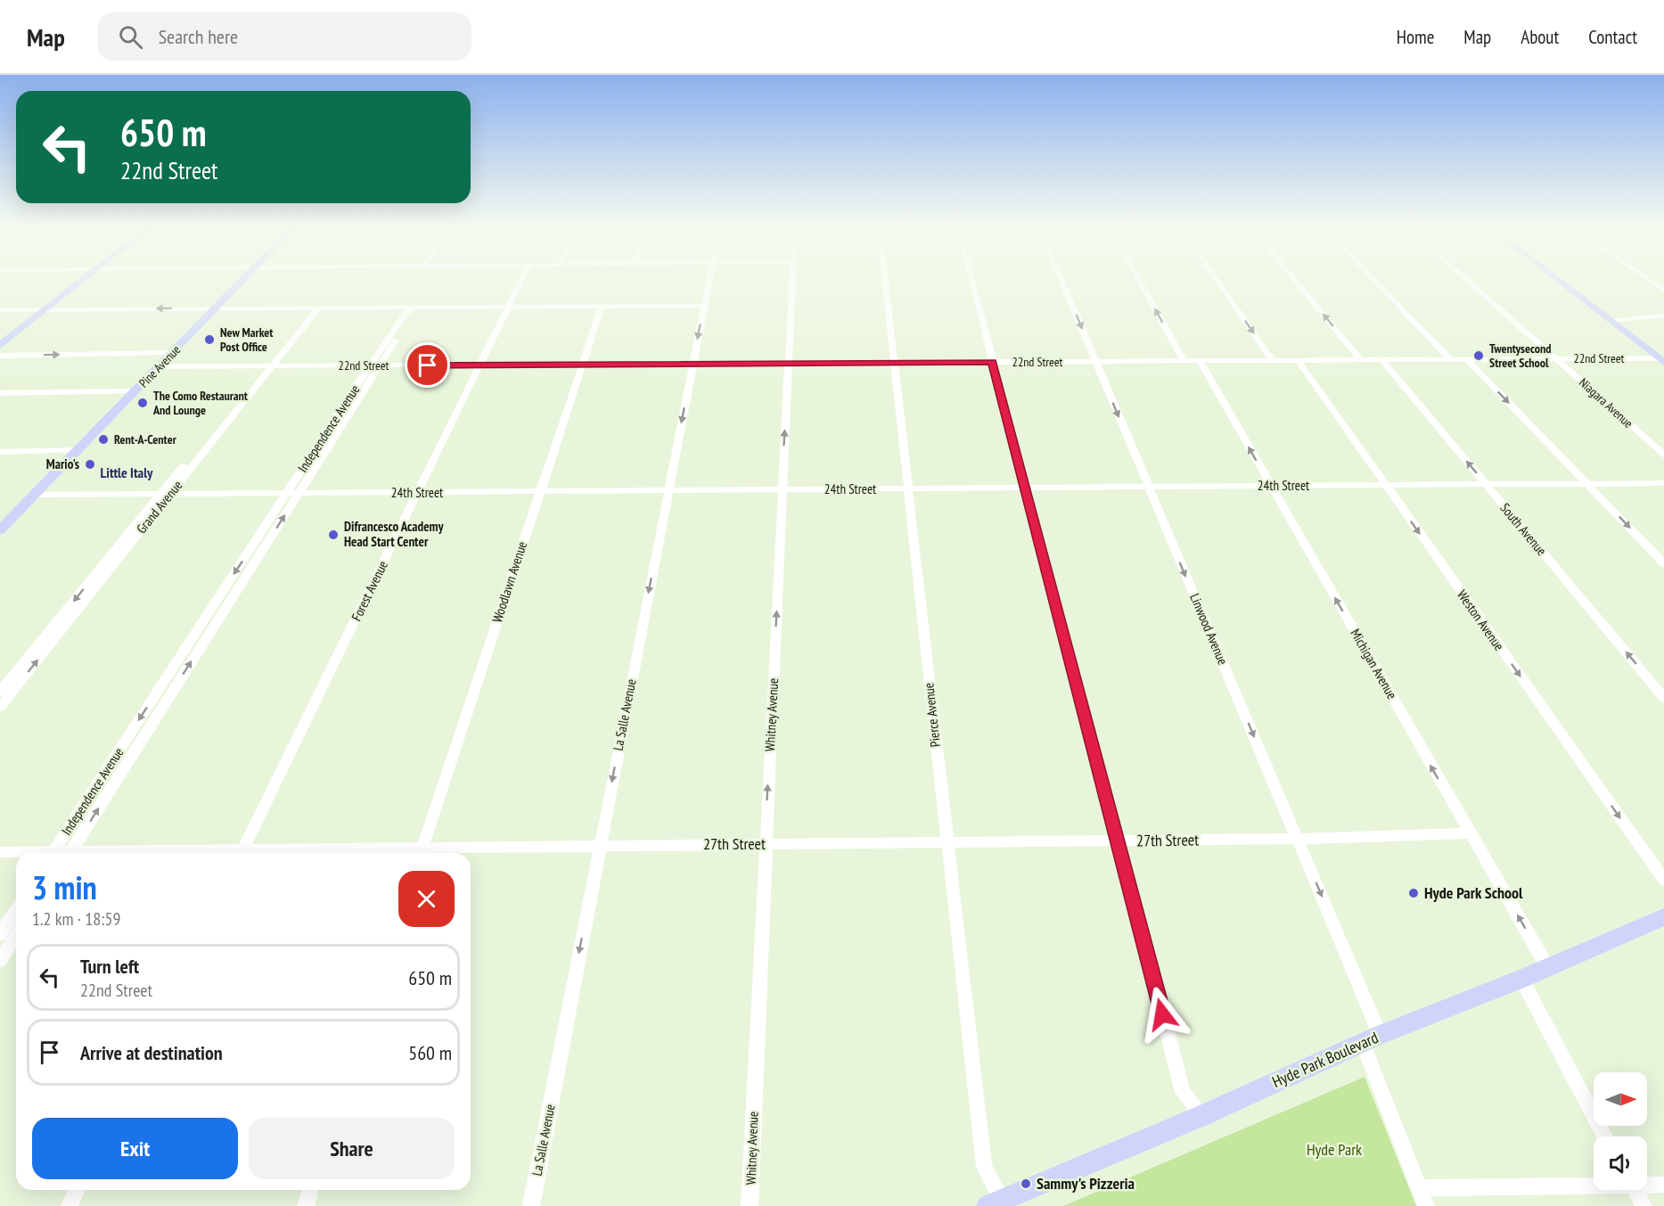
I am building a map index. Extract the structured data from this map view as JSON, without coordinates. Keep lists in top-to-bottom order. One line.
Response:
{"streets":{"main road":["Pine Avenue","Hyde Park Boulevard"],"street":["22nd Street","Niagara Avenue","Independence Avenue","24th Street","Grand Avenue","South Avenue","Woodlawn Avenue","Forest Avenue","Weston Avenue","Linwood Avenue","Michigan Avenue","La Salle Avenue","Whitney Avenue","Pierce Avenue","27th Street"]},"crossings":[["22nd Street","Pine Avenue"],["22nd Street","Niagara Avenue"],["22nd Street","Independence Avenue"],["22nd Street","Grand Avenue"],["22nd Street","South Avenue"],["22nd Street","Woodlawn Avenue"],["22nd Street","Forest Avenue"],["22nd Street","Weston Avenue"],["22nd Street","Linwood Avenue"],["22nd Street","Michigan Avenue"],["22nd Street","La Salle Avenue"],["22nd Street","Whitney Avenue"],["22nd Street","Pierce Avenue"],["Pine Avenue","24th Street"],["Independence Avenue","24th Street"],["24th Street","Grand Avenue"],["24th Street","South Avenue"],["24th Street","Woodlawn Avenue"],["24th Street","Forest Avenue"],["24th Street","Weston Avenue"],["24th Street","Linwood Avenue"],["24th Street","Michigan Avenue"],["24th Street","La Salle Avenue"],["24th Street","Whitney Avenue"],["24th Street","Pierce Avenue"],["Woodlawn Avenue","27th Street"],["Linwood Avenue","27th Street"],["Linwood Avenue","Hyde Park Boulevard"],["Michigan Avenue","27th Street"],["Michigan Avenue","Hyde Park Boulevard"],["La Salle Avenue","27th Street"],["Whitney Avenue","27th Street"],["Pierce Avenue","27th Street"],["Pierce Avenue","Hyde Park Boulevard"]],"one_way":["Weston Avenue","Linwood Avenue","Michigan Avenue","La Salle Avenue","Whitney Avenue"],"districts":["Little Italy"],"parks":["Hyde Park"],"places":["New Market Post Office","Twentysecond Street School","The Como Restaurant And Lounge","Rent-A-Center","Mario's","Difrancesco Academy Head Start Center","Hyde Park School","Sammy's Pizzeria"],"north":"right","page":{"header":"Map","search":"Search here","nav":["Home","Map","About","Contact"],"turn":["650 m","22nd Street"],"heading":["3 min","1.2 km · 18:59"],"list":[{"name":"Turn left","note":"22nd Street","value":"650 m"},{"name":"Arrive at destination","value":"560 m"}],"buttons":["Exit","Share"]}}
